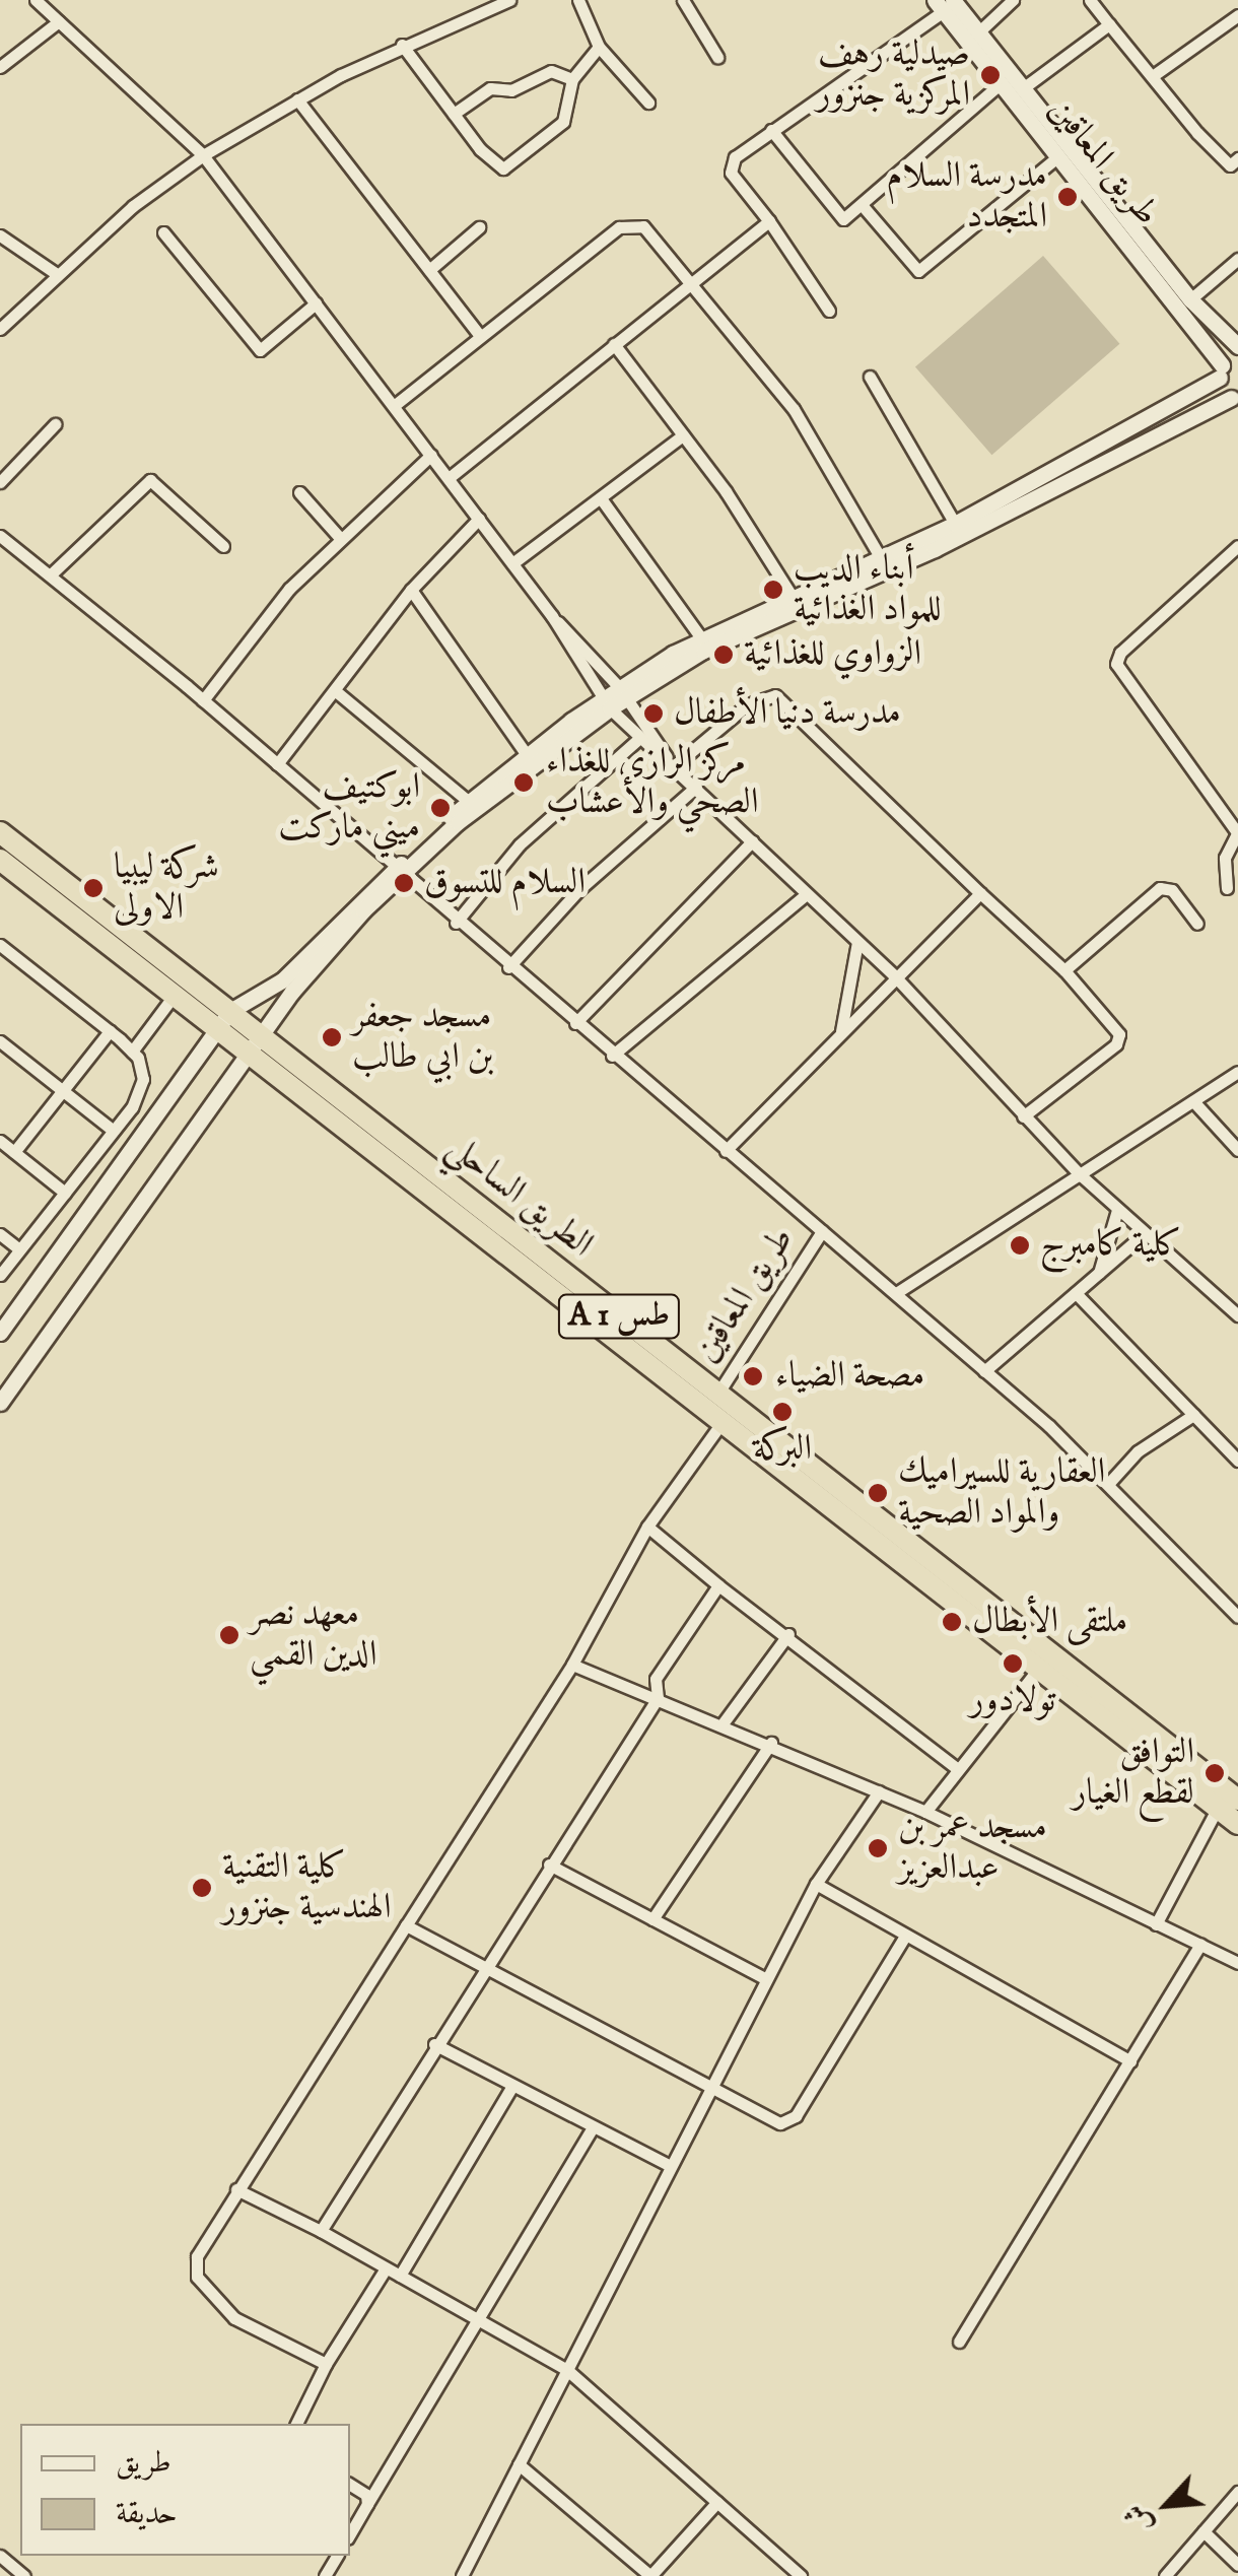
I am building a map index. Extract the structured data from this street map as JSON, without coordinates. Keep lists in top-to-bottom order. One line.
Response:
{"streets":{"highway":["الطريق الساحلي","A 1 طس"],"street":["طريق المعاقين"]},"crossings":[["طريق المعاقين","الطريق الساحلي"]],"places":["صيدلية رهف المركزية جنزور","مدرسة السلام المتجدد","أبناء الديب للمواد الغذائية","الزواوي للغذائية","مدرسة دنيا الأطفال","مركز الرازي للغذاء الصحي والأعشاب","ابوكتيف ميني ماركت","السلام للتسوق","شركة ليبيا الاولى","مسجد جعفر بن ابي طالب","كلية كامبرج","مصحة الضياء","البركة","العقارية للسيراميك والمواد الصحية","ملتقى الأبطال","معهد نصر الدين القمي","تولادور","التوافق لقطع الغيار","مسجد عمر بن عبدالعزيز","كلية التقنية الهندسية جنزور"],"legend":["طريق","حديقة"],"north":"bottom left"}
